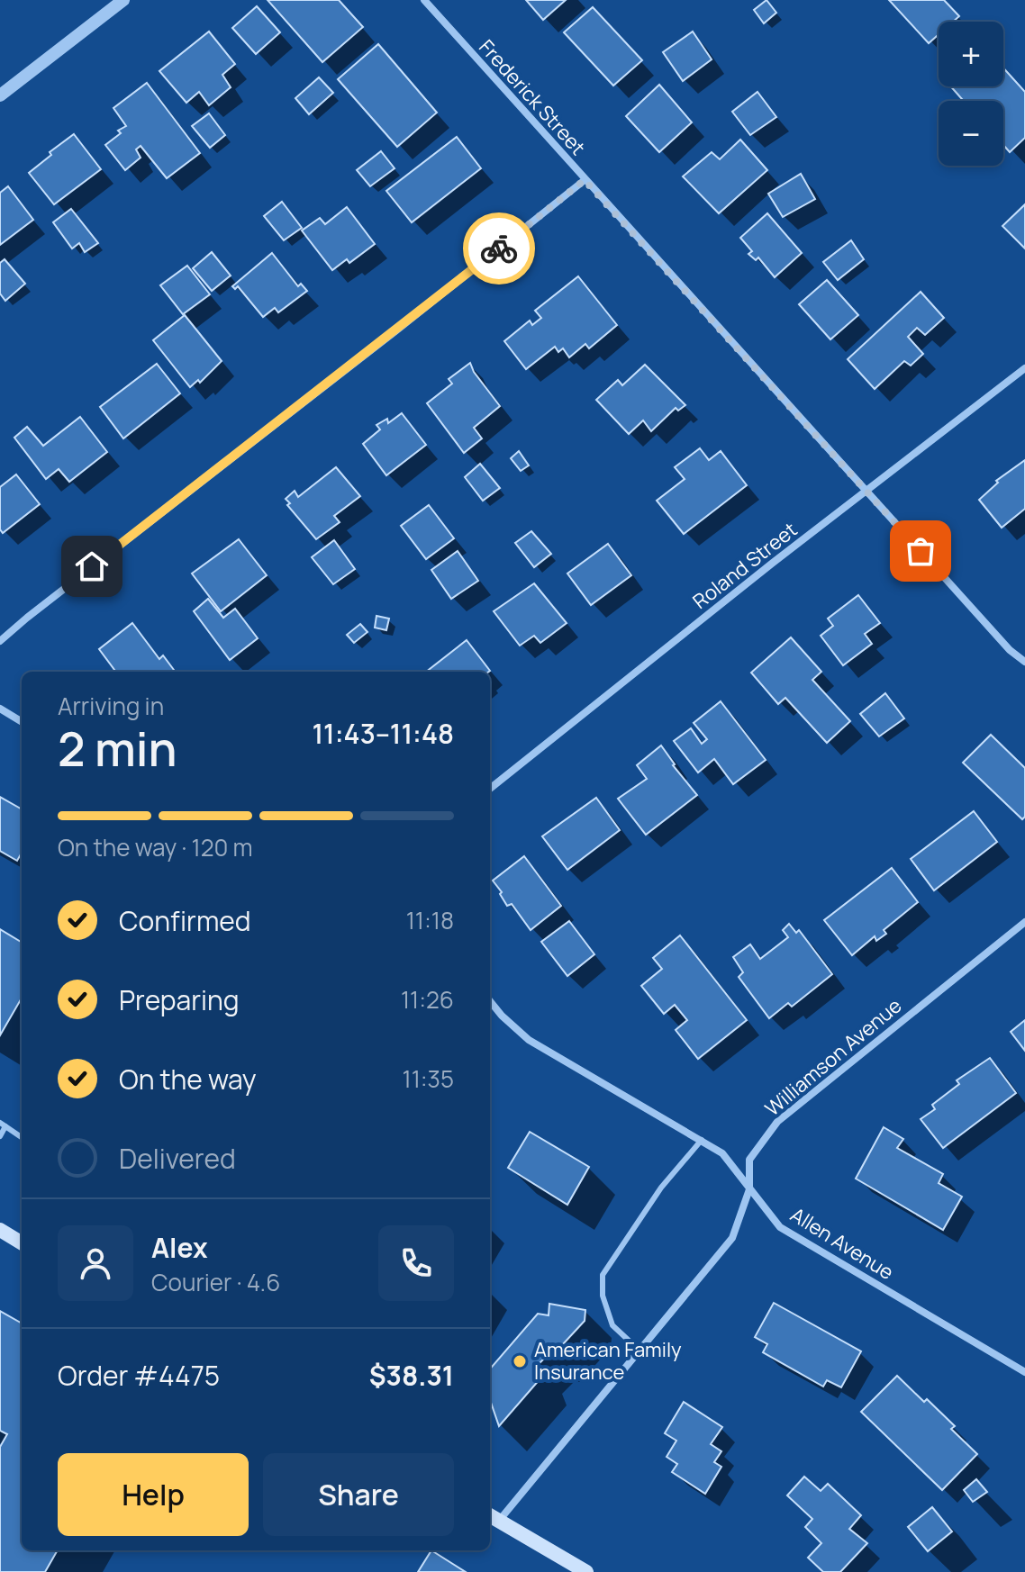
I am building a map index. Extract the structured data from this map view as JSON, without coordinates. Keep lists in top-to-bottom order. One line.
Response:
{"streets":{"street":["Frederick Street","Roland Street","Williamson Avenue","Allen Avenue"]},"crossings":[["Frederick Street","Roland Street"],["Williamson Avenue","Allen Avenue"]],"places":["American Family Insurance"],"page":{"map_buttons":["+","−"],"heading":["2 min","Arriving in","11:43–11:48"],"panel":["Alex","Courier · 4.6","Order #4475","$38.31"],"bar":"On the way · 120 m","list":[["Confirmed","11:18"],["Preparing","11:26"],["On the way","11:35"],"Delivered"],"buttons":["Help","Share"]}}
